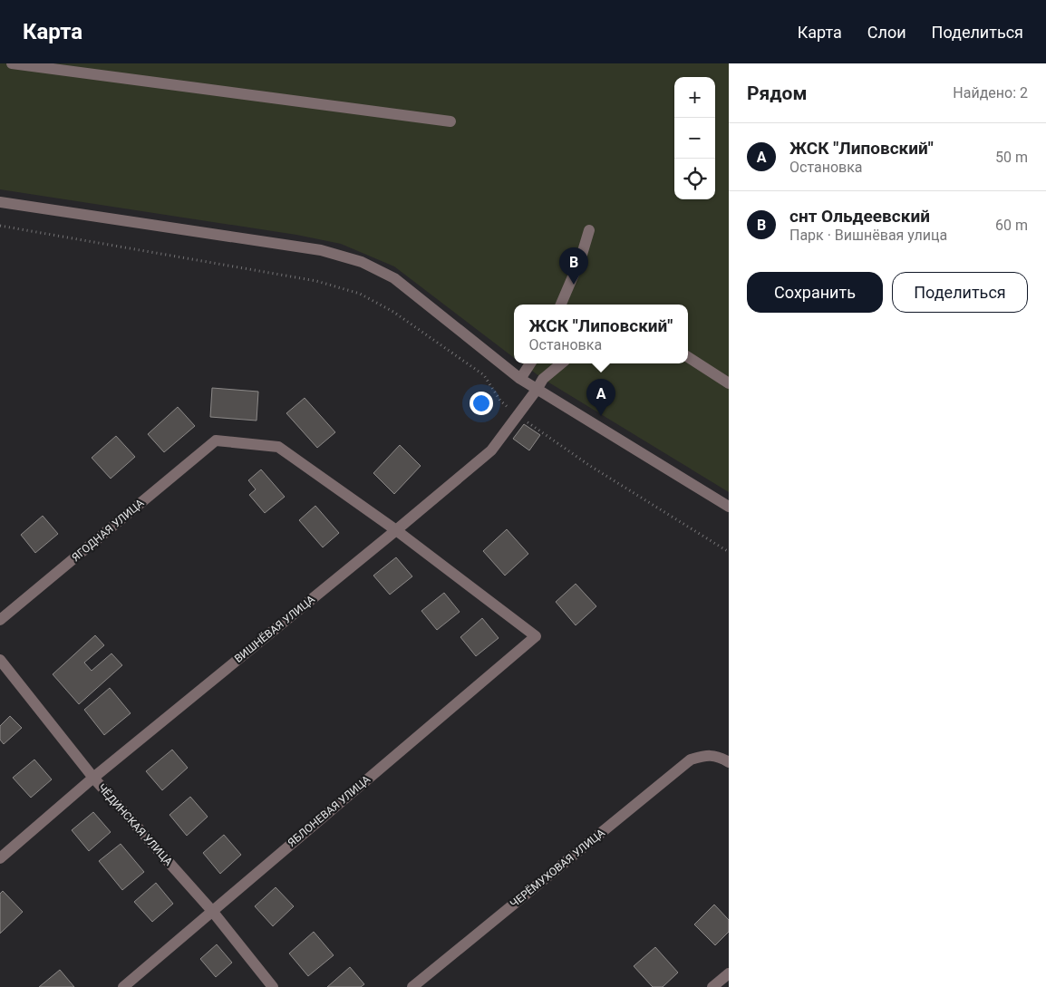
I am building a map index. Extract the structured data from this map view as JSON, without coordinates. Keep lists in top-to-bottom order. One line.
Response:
{"streets":{"street":["ЯГОДНАЯ УЛИЦА","ВИШНЁВАЯ УЛИЦА","ЯБЛОНЕВАЯ УЛИЦА","ЧЁДИНСКАЯ УЛИЦА","ЧЕРЁМУХОВАЯ УЛИЦА"]},"crossings":[["ЯГОДНАЯ УЛИЦА","ВИШНЁВАЯ УЛИЦА"],["ЯГОДНАЯ УЛИЦА","ЯБЛОНЕВАЯ УЛИЦА"],["ВИШНЁВАЯ УЛИЦА","ЯБЛОНЕВАЯ УЛИЦА"],["ВИШНЁВАЯ УЛИЦА","ЧЁДИНСКАЯ УЛИЦА"],["ЯБЛОНЕВАЯ УЛИЦА","ЧЁДИНСКАЯ УЛИЦА"]],"page":{"header":"Карта","nav":["Карта","Слои","Поделиться"],"heading":["Рядом","Найдено: 2"],"map_buttons":["+","−"],"list":[{"mark":"A","name":"ЖСК \"Липовский\"","note":"Остановка","value":"50 m"},{"mark":"B","name":"снт Ольдеевский","note":"Парк · Вишнёвая улица","value":"60 m"}],"pins":["B","A"],"buttons":["Сохранить","Поделиться"],"popup":["ЖСК \"Липовский\"","Остановка"]}}
